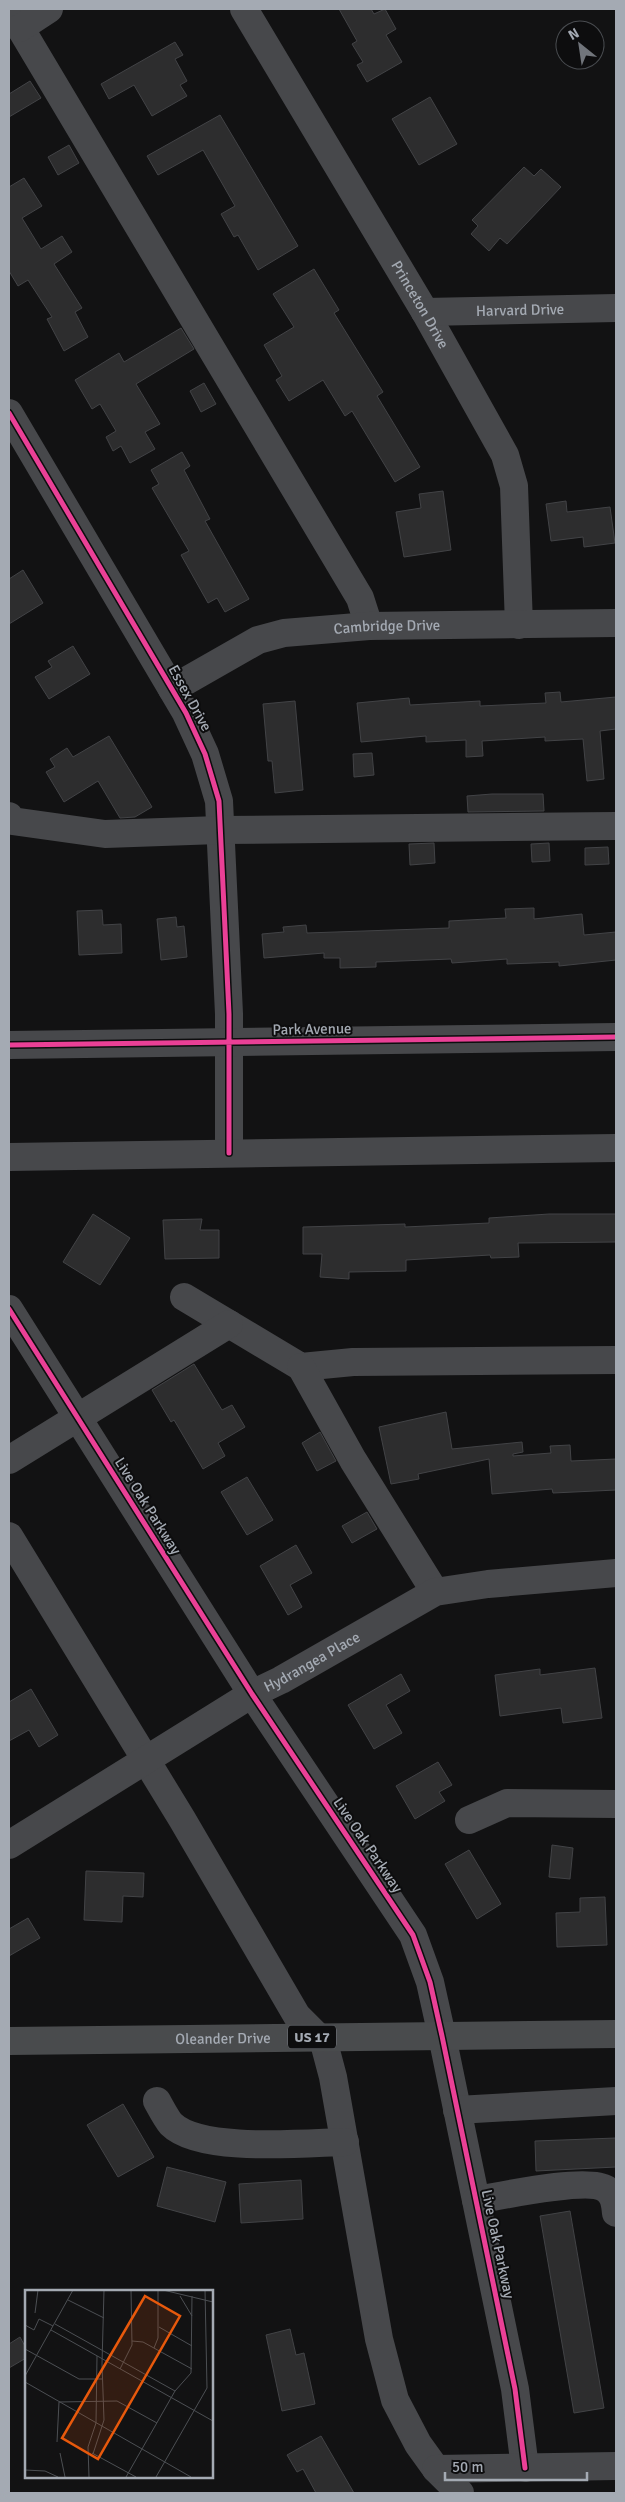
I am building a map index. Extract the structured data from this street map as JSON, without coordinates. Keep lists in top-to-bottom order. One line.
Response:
{"streets":{"main road":["US 17","Oleander Drive"],"street":["Princeton Drive","Harvard Drive","Cambridge Drive","Essex Drive","Park Avenue","Live Oak Parkway","Hydrangea Place"]},"crossings":[["Princeton Drive","Harvard Drive"],["Princeton Drive","Cambridge Drive"],["Cambridge Drive","Essex Drive"],["Essex Drive","Park Avenue"],["Live Oak Parkway","Hydrangea Place"],["Live Oak Parkway","Oleander Drive"]],"scale_bar":"50 m","north":"top left"}
